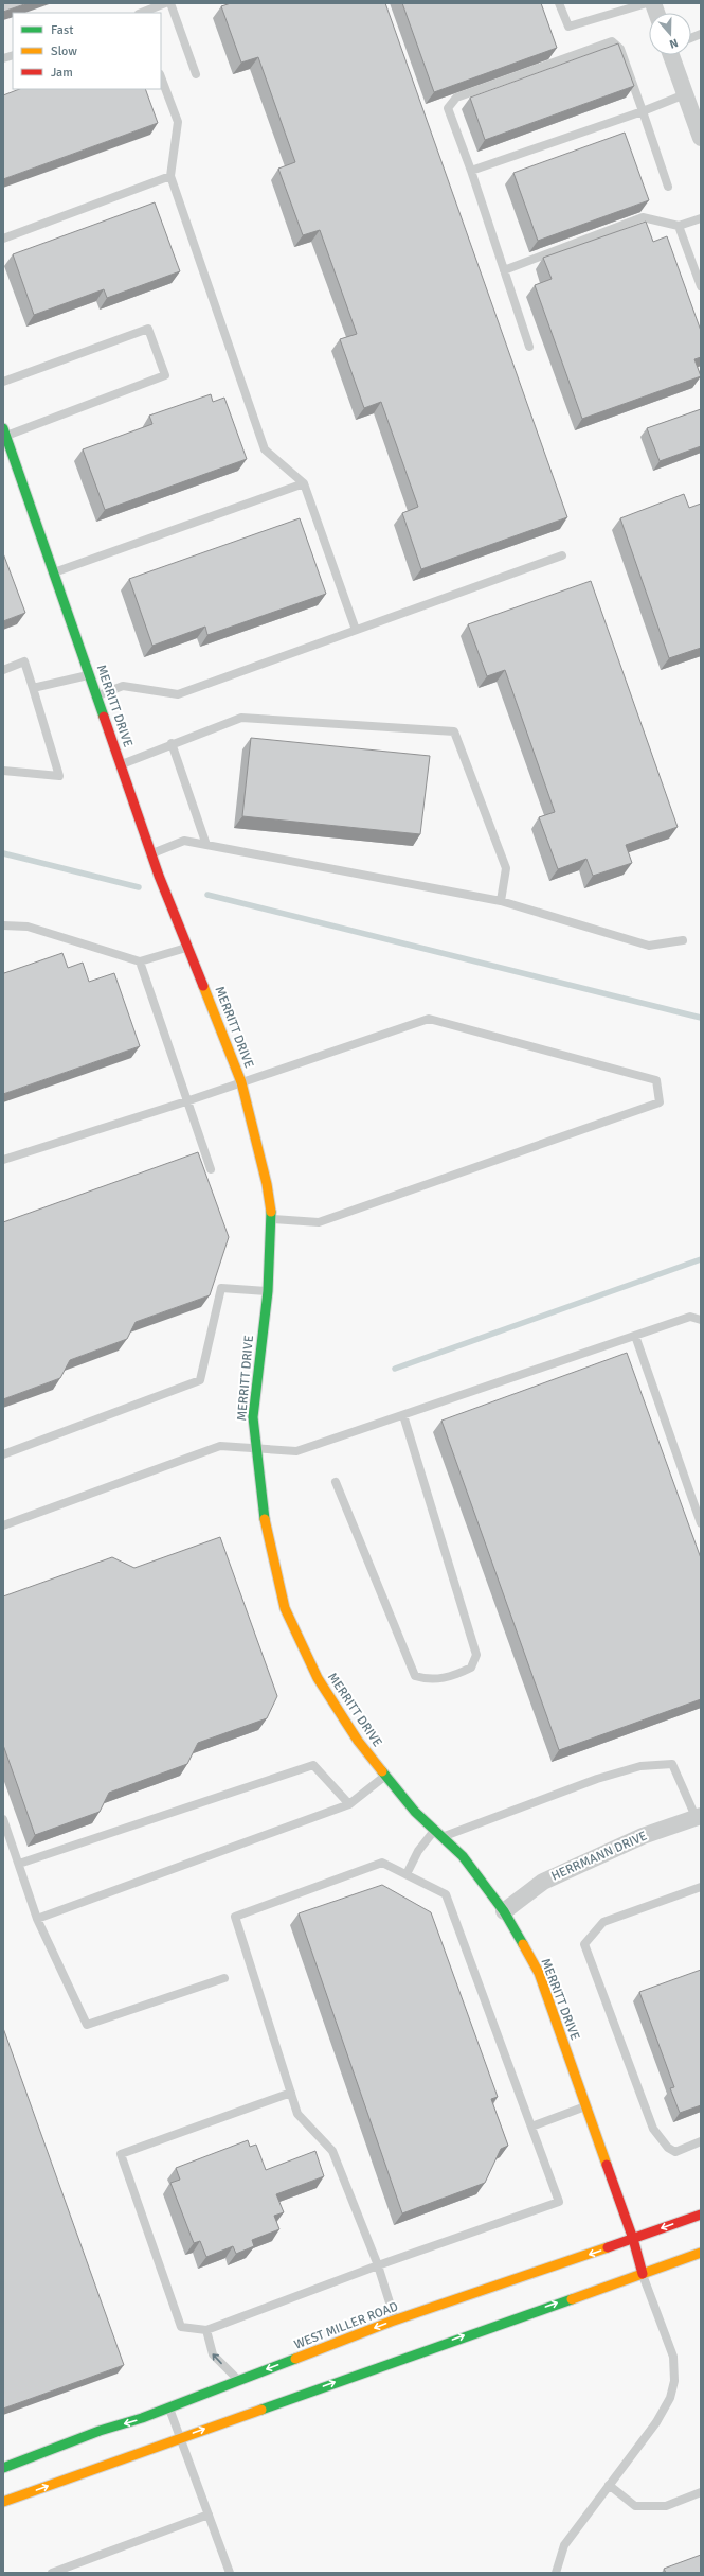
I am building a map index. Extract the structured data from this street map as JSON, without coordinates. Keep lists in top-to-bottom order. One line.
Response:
{"streets":{"street":["MERRITT DRIVE","HERRMANN DRIVE","WEST MILLER ROAD"]},"crossings":[["MERRITT DRIVE","HERRMANN DRIVE"],["MERRITT DRIVE","WEST MILLER ROAD"]],"legend":["Fast","Slow","Jam"],"north":"bottom"}
